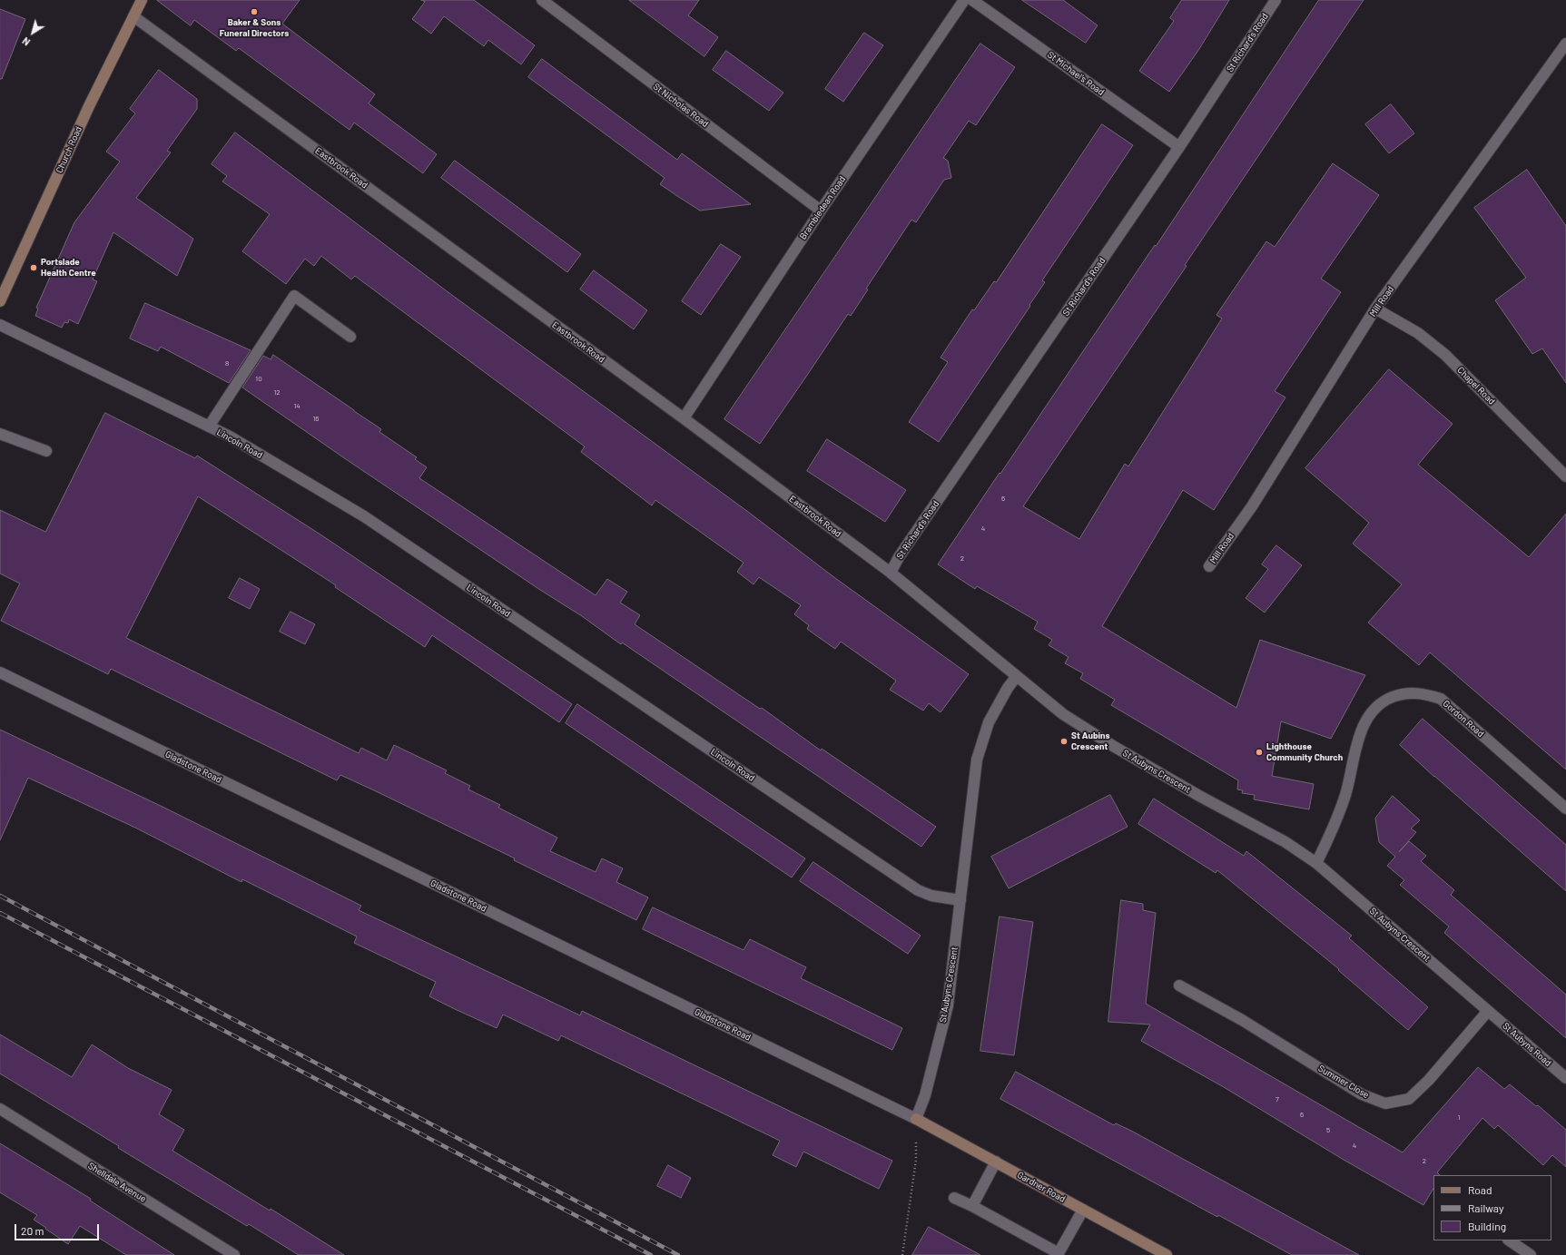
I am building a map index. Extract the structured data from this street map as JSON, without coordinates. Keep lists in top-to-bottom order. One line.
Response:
{"streets":{"main road":["Church Road","Gardner Road"],"street":["St Richard's Road","St Michael's Road","St Nicholas Road","Eastbrook Road","Brambledean Road","Mill Road","Chapel Road","Lincoln Road","Gordon Road","Gladstone Road","St Aubyns Crescent","St Aubyns Road","Summer Close","Shelldale Avenue"]},"crossings":[["St Richard's Road","St Michael's Road"],["St Richard's Road","Eastbrook Road"],["St Nicholas Road","Brambledean Road"],["Church Road","Eastbrook Road"],["Eastbrook Road","Brambledean Road"],["Eastbrook Road","St Aubyns Crescent"],["Mill Road","Chapel Road"],["Lincoln Road","St Aubyns Crescent"],["Gordon Road","St Aubyns Crescent"],["Gladstone Road","St Aubyns Crescent"],["Gladstone Road","Gardner Road"],["St Aubyns Crescent","St Aubyns Road"],["St Aubyns Crescent","Summer Close"],["St Aubyns Crescent","Gardner Road"],["St Aubyns Road","Summer Close"]],"places":["Baker & Sons Funeral Directors","Portslade Health Centre","St Aubins Crescent","Lighthouse Community Church"],"house_numbers":["8","10","12","14","16","6","4","2","7","6","1","5","4","2"],"legend":["Road","Railway","Building"],"scale_bar":"20 m","north":"bottom left"}
